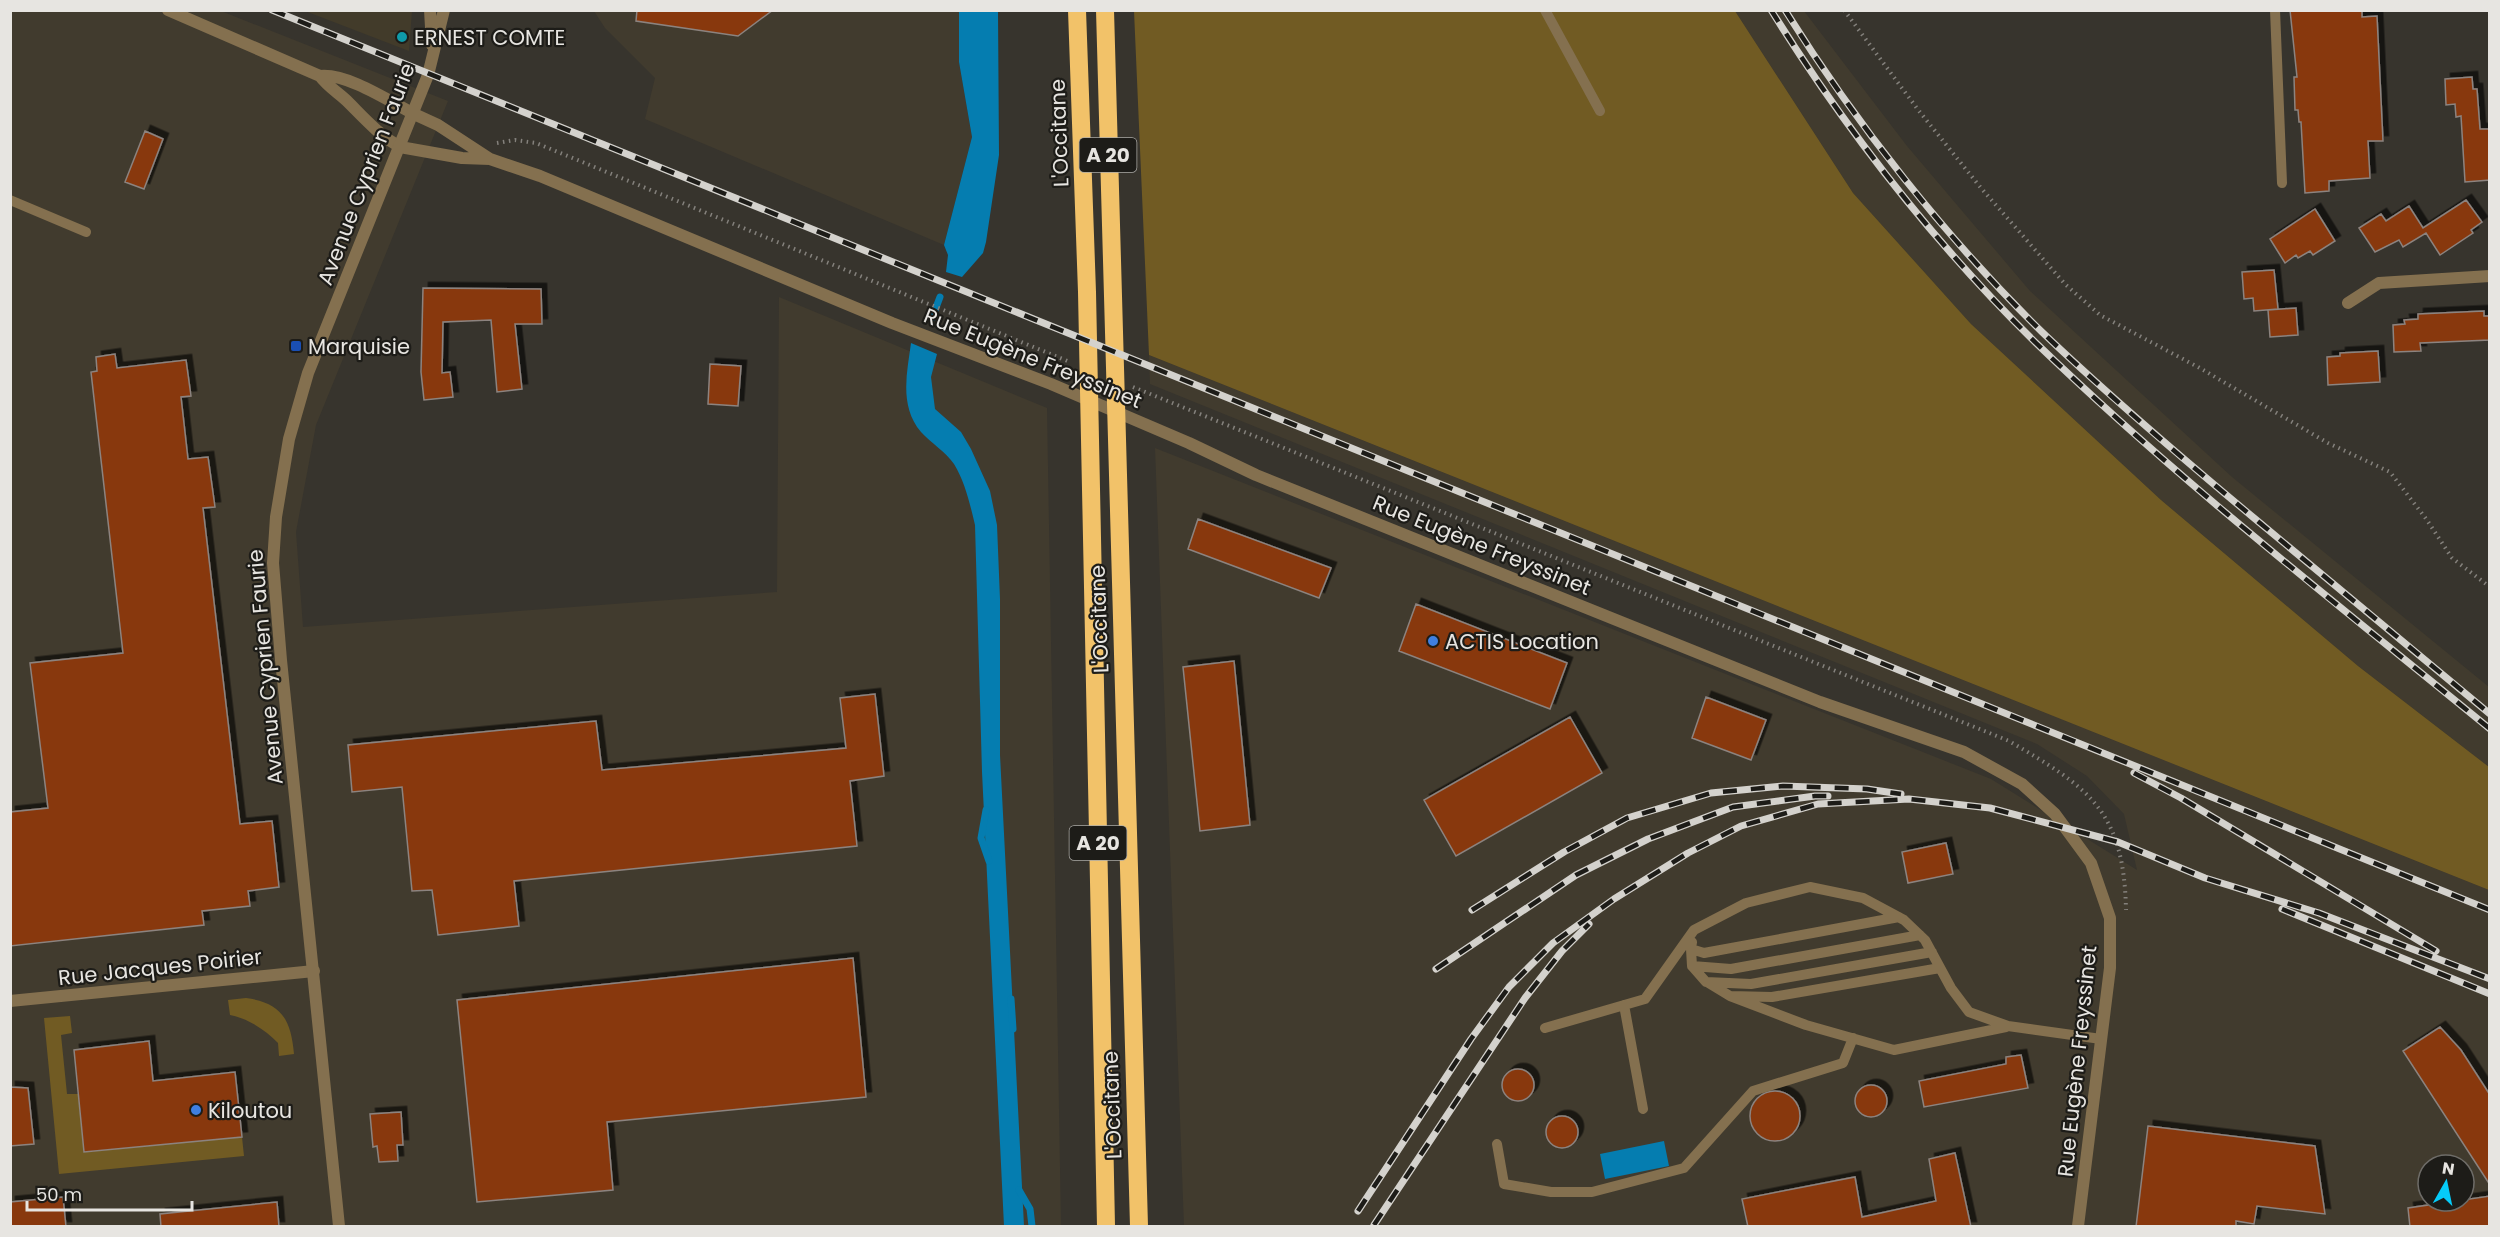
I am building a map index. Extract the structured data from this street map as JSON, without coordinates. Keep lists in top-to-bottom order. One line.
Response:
{"streets":{"highway":["L'Occitane","A 20"],"street":["Avenue Cyprien Faurie","Rue Eugène Freyssinet","Rue Jacques Poirier"]},"crossings":[["Avenue Cyprien Faurie","Rue Eugène Freyssinet"],["Avenue Cyprien Faurie","Rue Jacques Poirier"]],"places":{"other":["ERNEST COMTE","ACTIS Location","Kiloutou"],"transit":["Marquisie"]},"scale_bar":"50 m","north":"top"}
